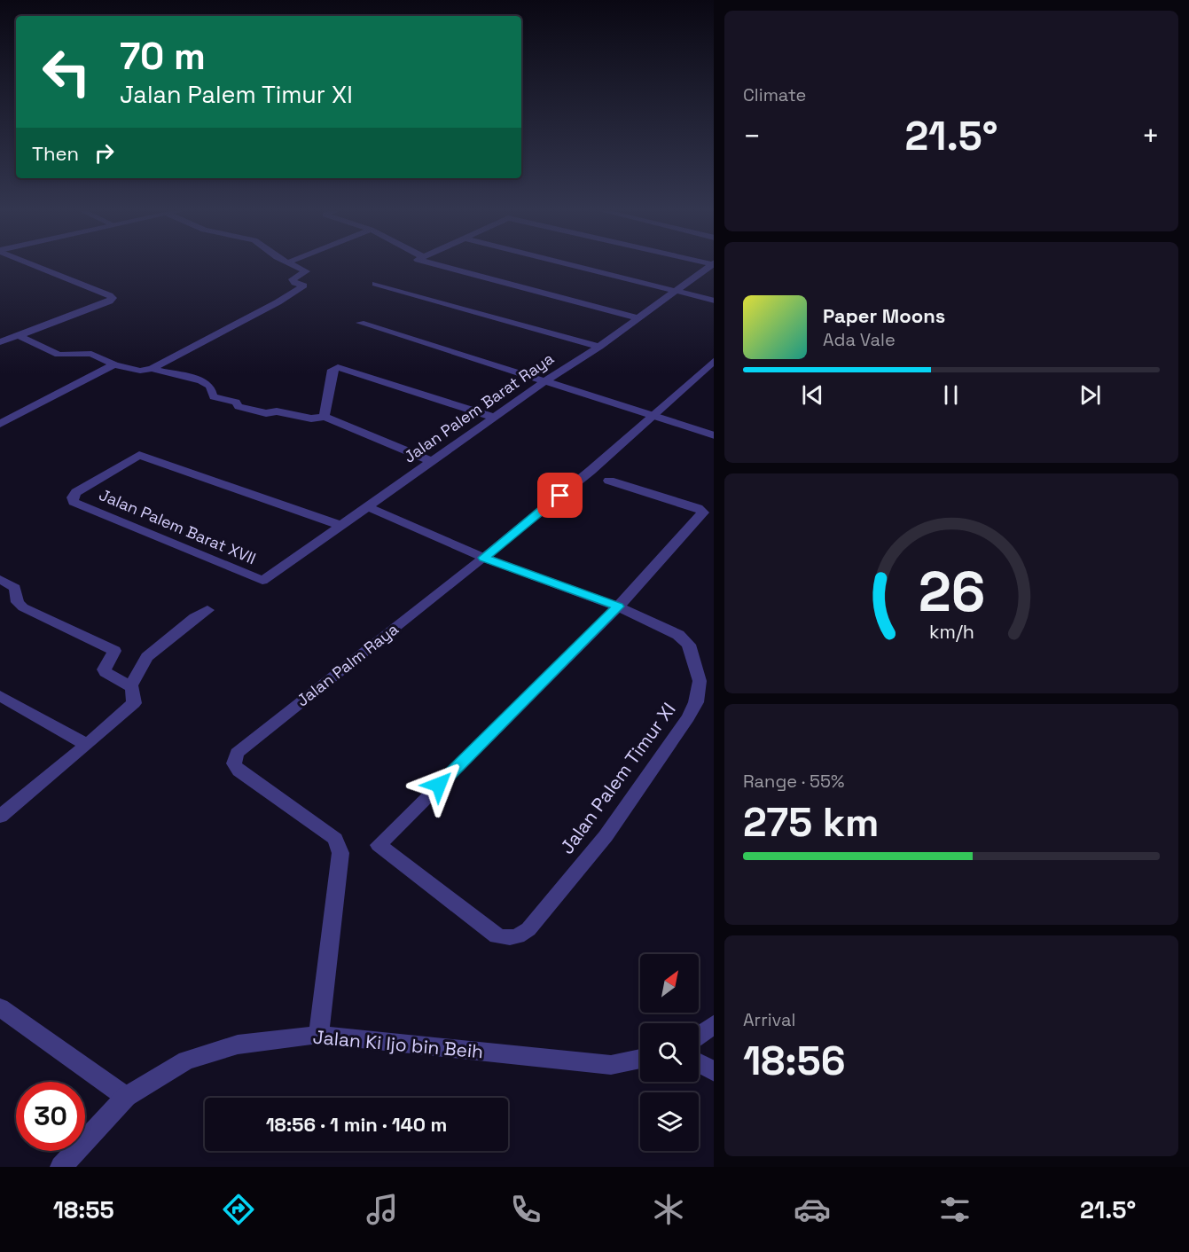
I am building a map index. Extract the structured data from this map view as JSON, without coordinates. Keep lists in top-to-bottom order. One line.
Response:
{"streets":{"street":["Jalan Palem Barat Raya","Jalan Palem Barat XVII","Jalan Palm Raya","Jalan Palem Timur XI","Jalan Ki Ijo bin Beih"]},"crossings":[["Jalan Palem Barat Raya","Jalan Palem Barat XVII"],["Jalan Palem Barat Raya","Jalan Palem Timur XI"],["Jalan Palm Raya","Jalan Palem Timur XI"],["Jalan Palm Raya","Jalan Ki Ijo bin Beih"]],"north":"top right","page":{"tile":["Climate",["Range · 55%","275 km"],["Arrival","18:56"]],"turn":["70 m","Jalan Palem Timur XI"],"heat":["−","21.5°","+"],"then":"Then","song":["Paper Moons","Ada Vale"],"limit":"30","trip":"18:56 · 1 min · 140 m","tabs":["18:55","21.5°"],"gauge":["26","km/h"]}}
